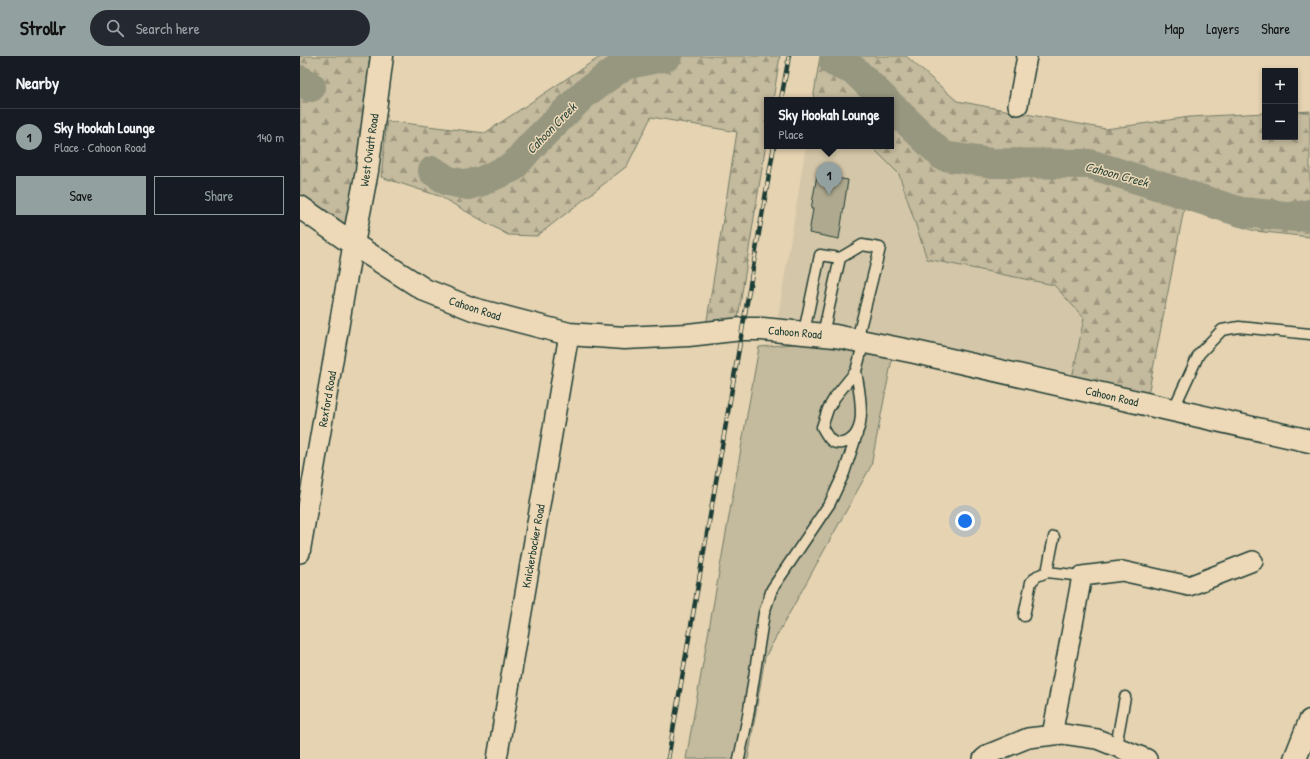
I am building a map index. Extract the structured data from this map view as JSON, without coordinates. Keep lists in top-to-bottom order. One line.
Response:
{"streets":{"street":["West Oviatt Road","Cahoon Road","Rexford Road","Knickerbocker Road"]},"crossings":[["West Oviatt Road","Cahoon Road"],["West Oviatt Road","Rexford Road"],["Cahoon Road","Rexford Road"],["Cahoon Road","Knickerbocker Road"]],"water":["Cahoon Creek"],"page":{"header":"Strollr","search":"Search here","nav":["Map","Layers","Share"],"heading":"Nearby","map_buttons":["+","−"],"popup":["Sky Hookah Lounge","Place"],"list":[{"mark":"1","name":"Sky Hookah Lounge","note":"Place · Cahoon Road","value":"140 m"}],"pins":"1","buttons":["Save","Share"]}}
